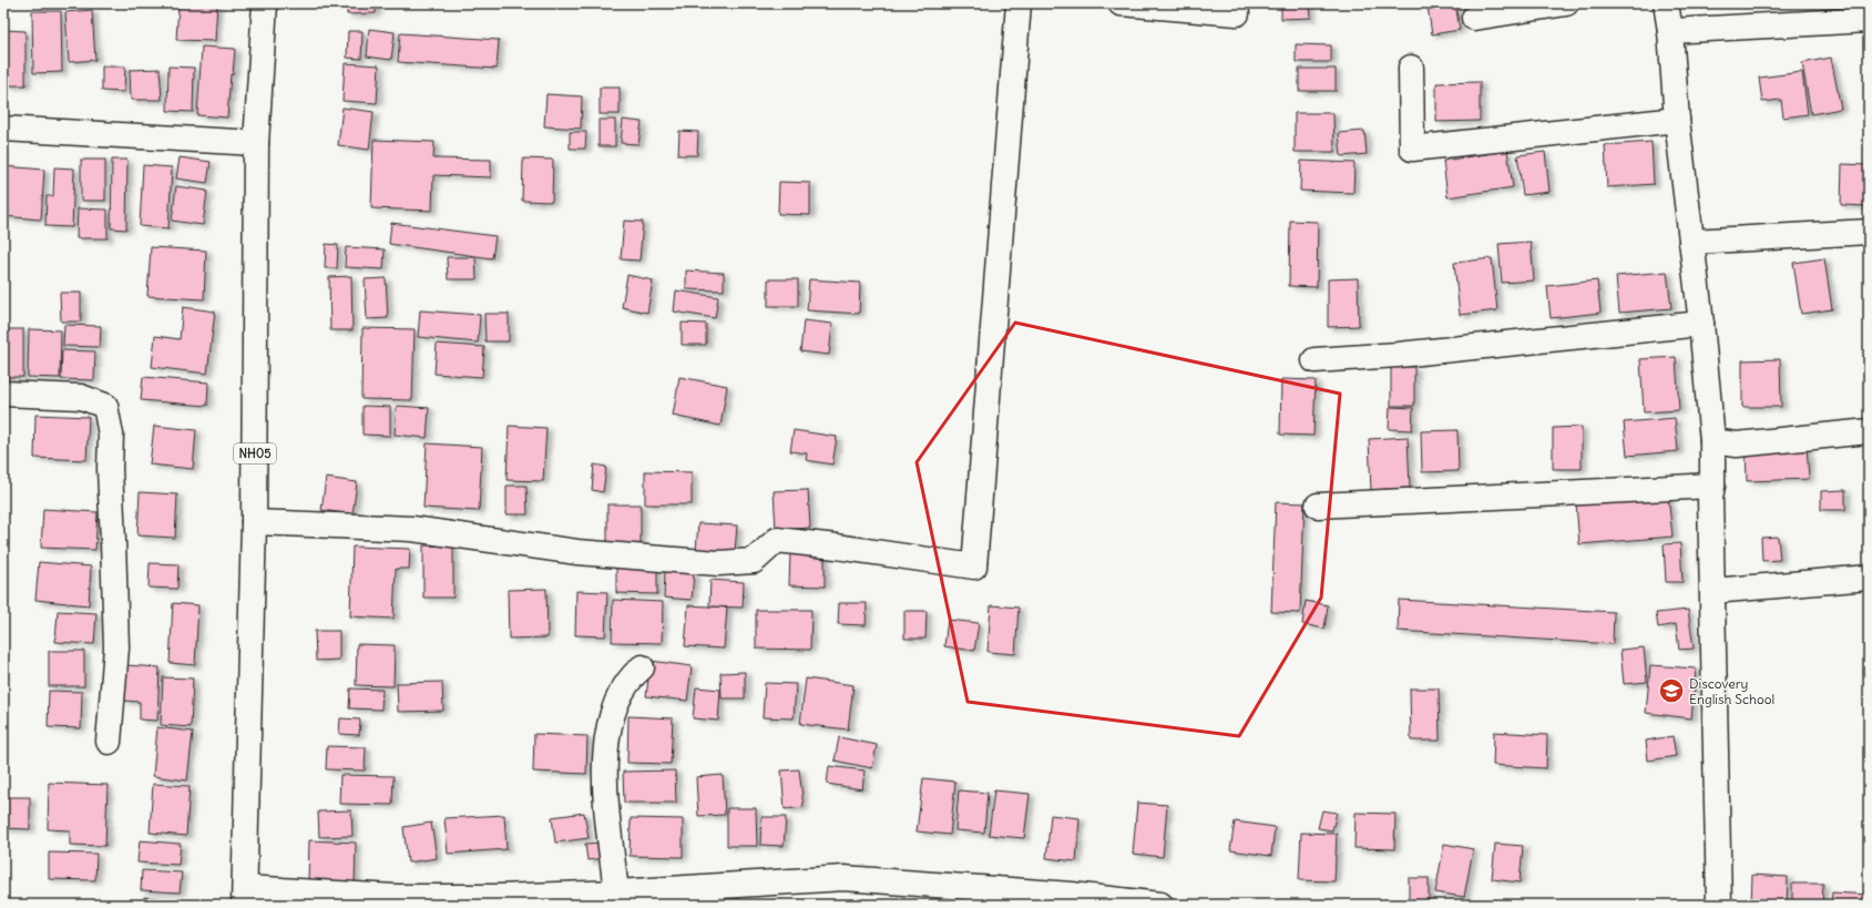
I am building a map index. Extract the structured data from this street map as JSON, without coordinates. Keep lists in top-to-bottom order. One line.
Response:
{"streets":{"street":["NH05"]},"places":{"school or university":["Discovery English School"]}}
